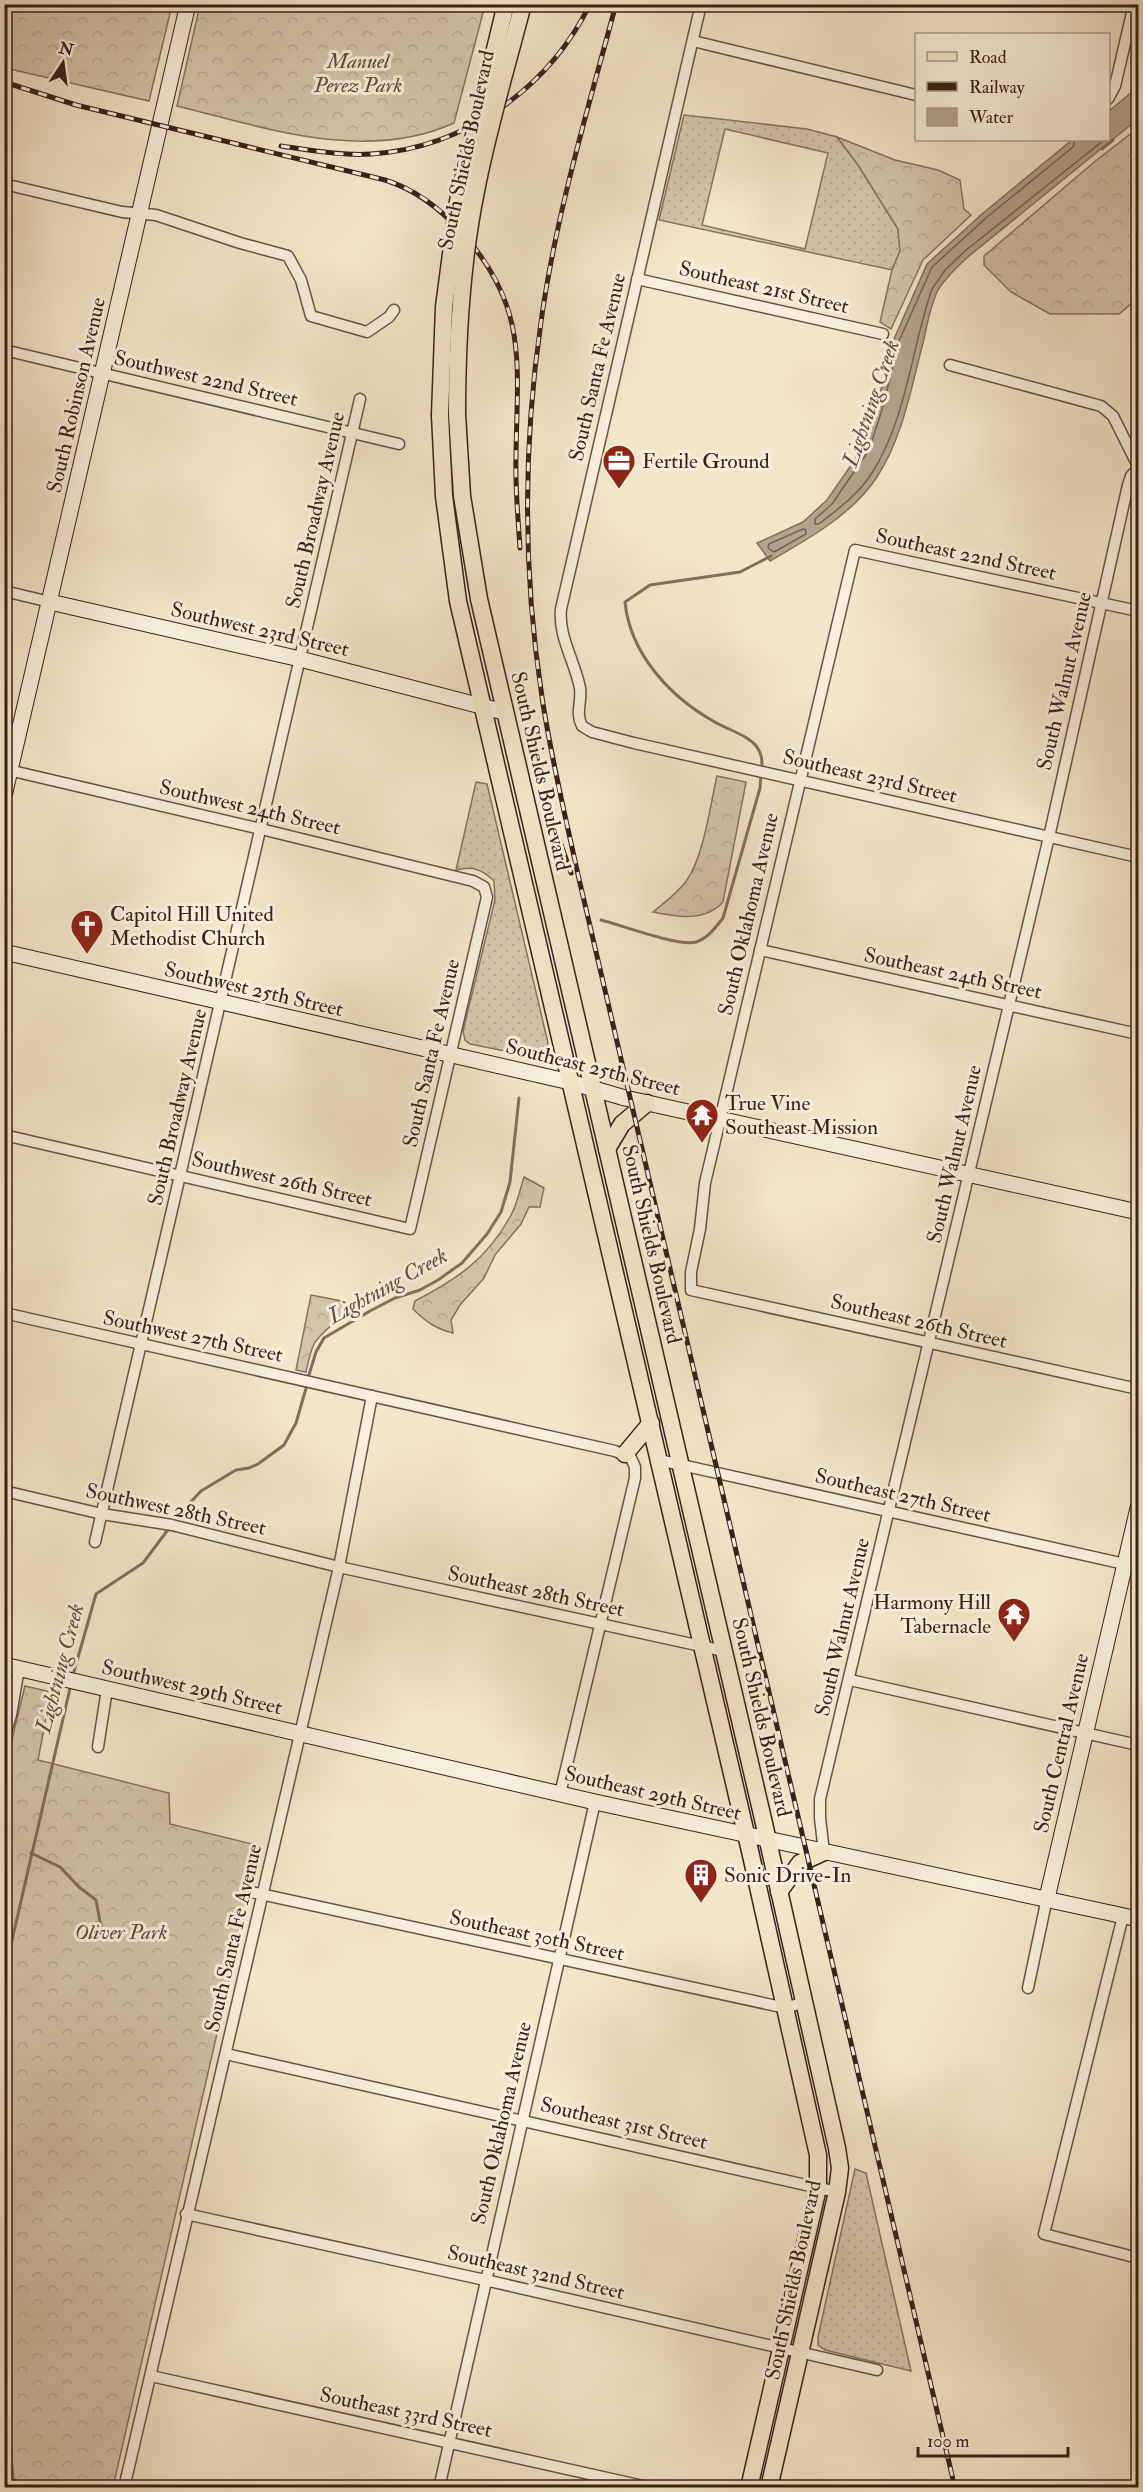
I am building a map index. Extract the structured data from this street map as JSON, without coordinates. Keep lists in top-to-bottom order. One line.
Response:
{"streets":{"main road":["South Shields Boulevard","South Robinson Avenue","Southwest 23rd Street","Southwest 25th Street","Southeast 25th Street","Southwest 29th Street","South Central Avenue","Southeast 29th Street"],"street":["Southeast 21st Street","South Santa Fe Avenue","Southwest 22nd Street","South Broadway Avenue","Southeast 22nd Street","South Walnut Avenue","Southeast 23rd Street","Southwest 24th Street","South Oklahoma Avenue","Southeast 24th Street","Southwest 26th Street","Southeast 26th Street","Southwest 27th Street","Southeast 27th Street","Southwest 28th Street","Southeast 28th Street","Southeast 30th Street","Southeast 31st Street","Southeast 32nd Street","Southeast 33rd Street"]},"crossings":[["South Shields Boulevard","Southwest 23rd Street"],["South Shields Boulevard","Southeast 25th Street"],["South Shields Boulevard","Southeast 27th Street"],["South Shields Boulevard","Southeast 28th Street"],["South Shields Boulevard","Southeast 29th Street"],["South Shields Boulevard","Southeast 30th Street"],["South Shields Boulevard","Southeast 31st Street"],["South Shields Boulevard","Southeast 32nd Street"],["Southeast 21st Street","South Santa Fe Avenue"],["South Santa Fe Avenue","Southeast 23rd Street"],["South Santa Fe Avenue","Southwest 24th Street"],["South Santa Fe Avenue","Southeast 25th Street"],["South Santa Fe Avenue","Southwest 26th Street"],["South Santa Fe Avenue","Southwest 27th Street"],["South Santa Fe Avenue","Southwest 28th Street"],["South Santa Fe Avenue","Southeast 28th Street"],["South Santa Fe Avenue","Southwest 29th Street"],["South Santa Fe Avenue","Southeast 29th Street"],["South Santa Fe Avenue","Southeast 30th Street"],["South Santa Fe Avenue","Southeast 31st Street"],["South Santa Fe Avenue","Southeast 32nd Street"],["South Santa Fe Avenue","Southeast 33rd Street"],["Southwest 22nd Street","South Robinson Avenue"],["Southwest 22nd Street","South Broadway Avenue"],["South Robinson Avenue","Southwest 23rd Street"],["South Robinson Avenue","Southwest 24th Street"],["South Broadway Avenue","Southwest 23rd Street"],["South Broadway Avenue","Southwest 24th Street"],["South Broadway Avenue","Southwest 25th Street"],["South Broadway Avenue","Southwest 26th Street"],["South Broadway Avenue","Southwest 27th Street"],["South Broadway Avenue","Southwest 28th Street"],["Southeast 22nd Street","South Walnut Avenue"],["Southeast 22nd Street","South Oklahoma Avenue"],["South Walnut Avenue","Southeast 23rd Street"],["South Walnut Avenue","Southeast 24th Street"],["South Walnut Avenue","Southeast 25th Street"],["South Walnut Avenue","Southeast 26th Street"],["South Walnut Avenue","Southeast 27th Street"],["South Walnut Avenue","Southeast 29th Street"],["Southeast 23rd Street","South Oklahoma Avenue"],["South Oklahoma Avenue","Southeast 24th Street"],["South Oklahoma Avenue","Southeast 25th Street"],["South Oklahoma Avenue","Southeast 26th Street"],["South Oklahoma Avenue","Southeast 29th Street"],["South Oklahoma Avenue","Southeast 30th Street"],["South Oklahoma Avenue","Southeast 31st Street"],["South Oklahoma Avenue","Southeast 32nd Street"],["South Oklahoma Avenue","Southeast 33rd Street"],["Southwest 25th Street","Southeast 25th Street"],["Southeast 27th Street","South Central Avenue"],["Southwest 28th Street","Southeast 28th Street"],["Southwest 29th Street","Southeast 29th Street"],["South Central Avenue","Southeast 29th Street"]],"water":["Lightning Creek"],"parks":["Manuel Perez Park","Oliver Park"],"places":{"office":["Fertile Ground"],"church":["Capitol Hill United Methodist Church"],"temple":["True Vine Southeast Mission","Harmony Hill Tabernacle"],"building":["Sonic Drive-In"]},"legend":["Road","Railway","Water"],"scale_bar":"100 m","north":"top"}
